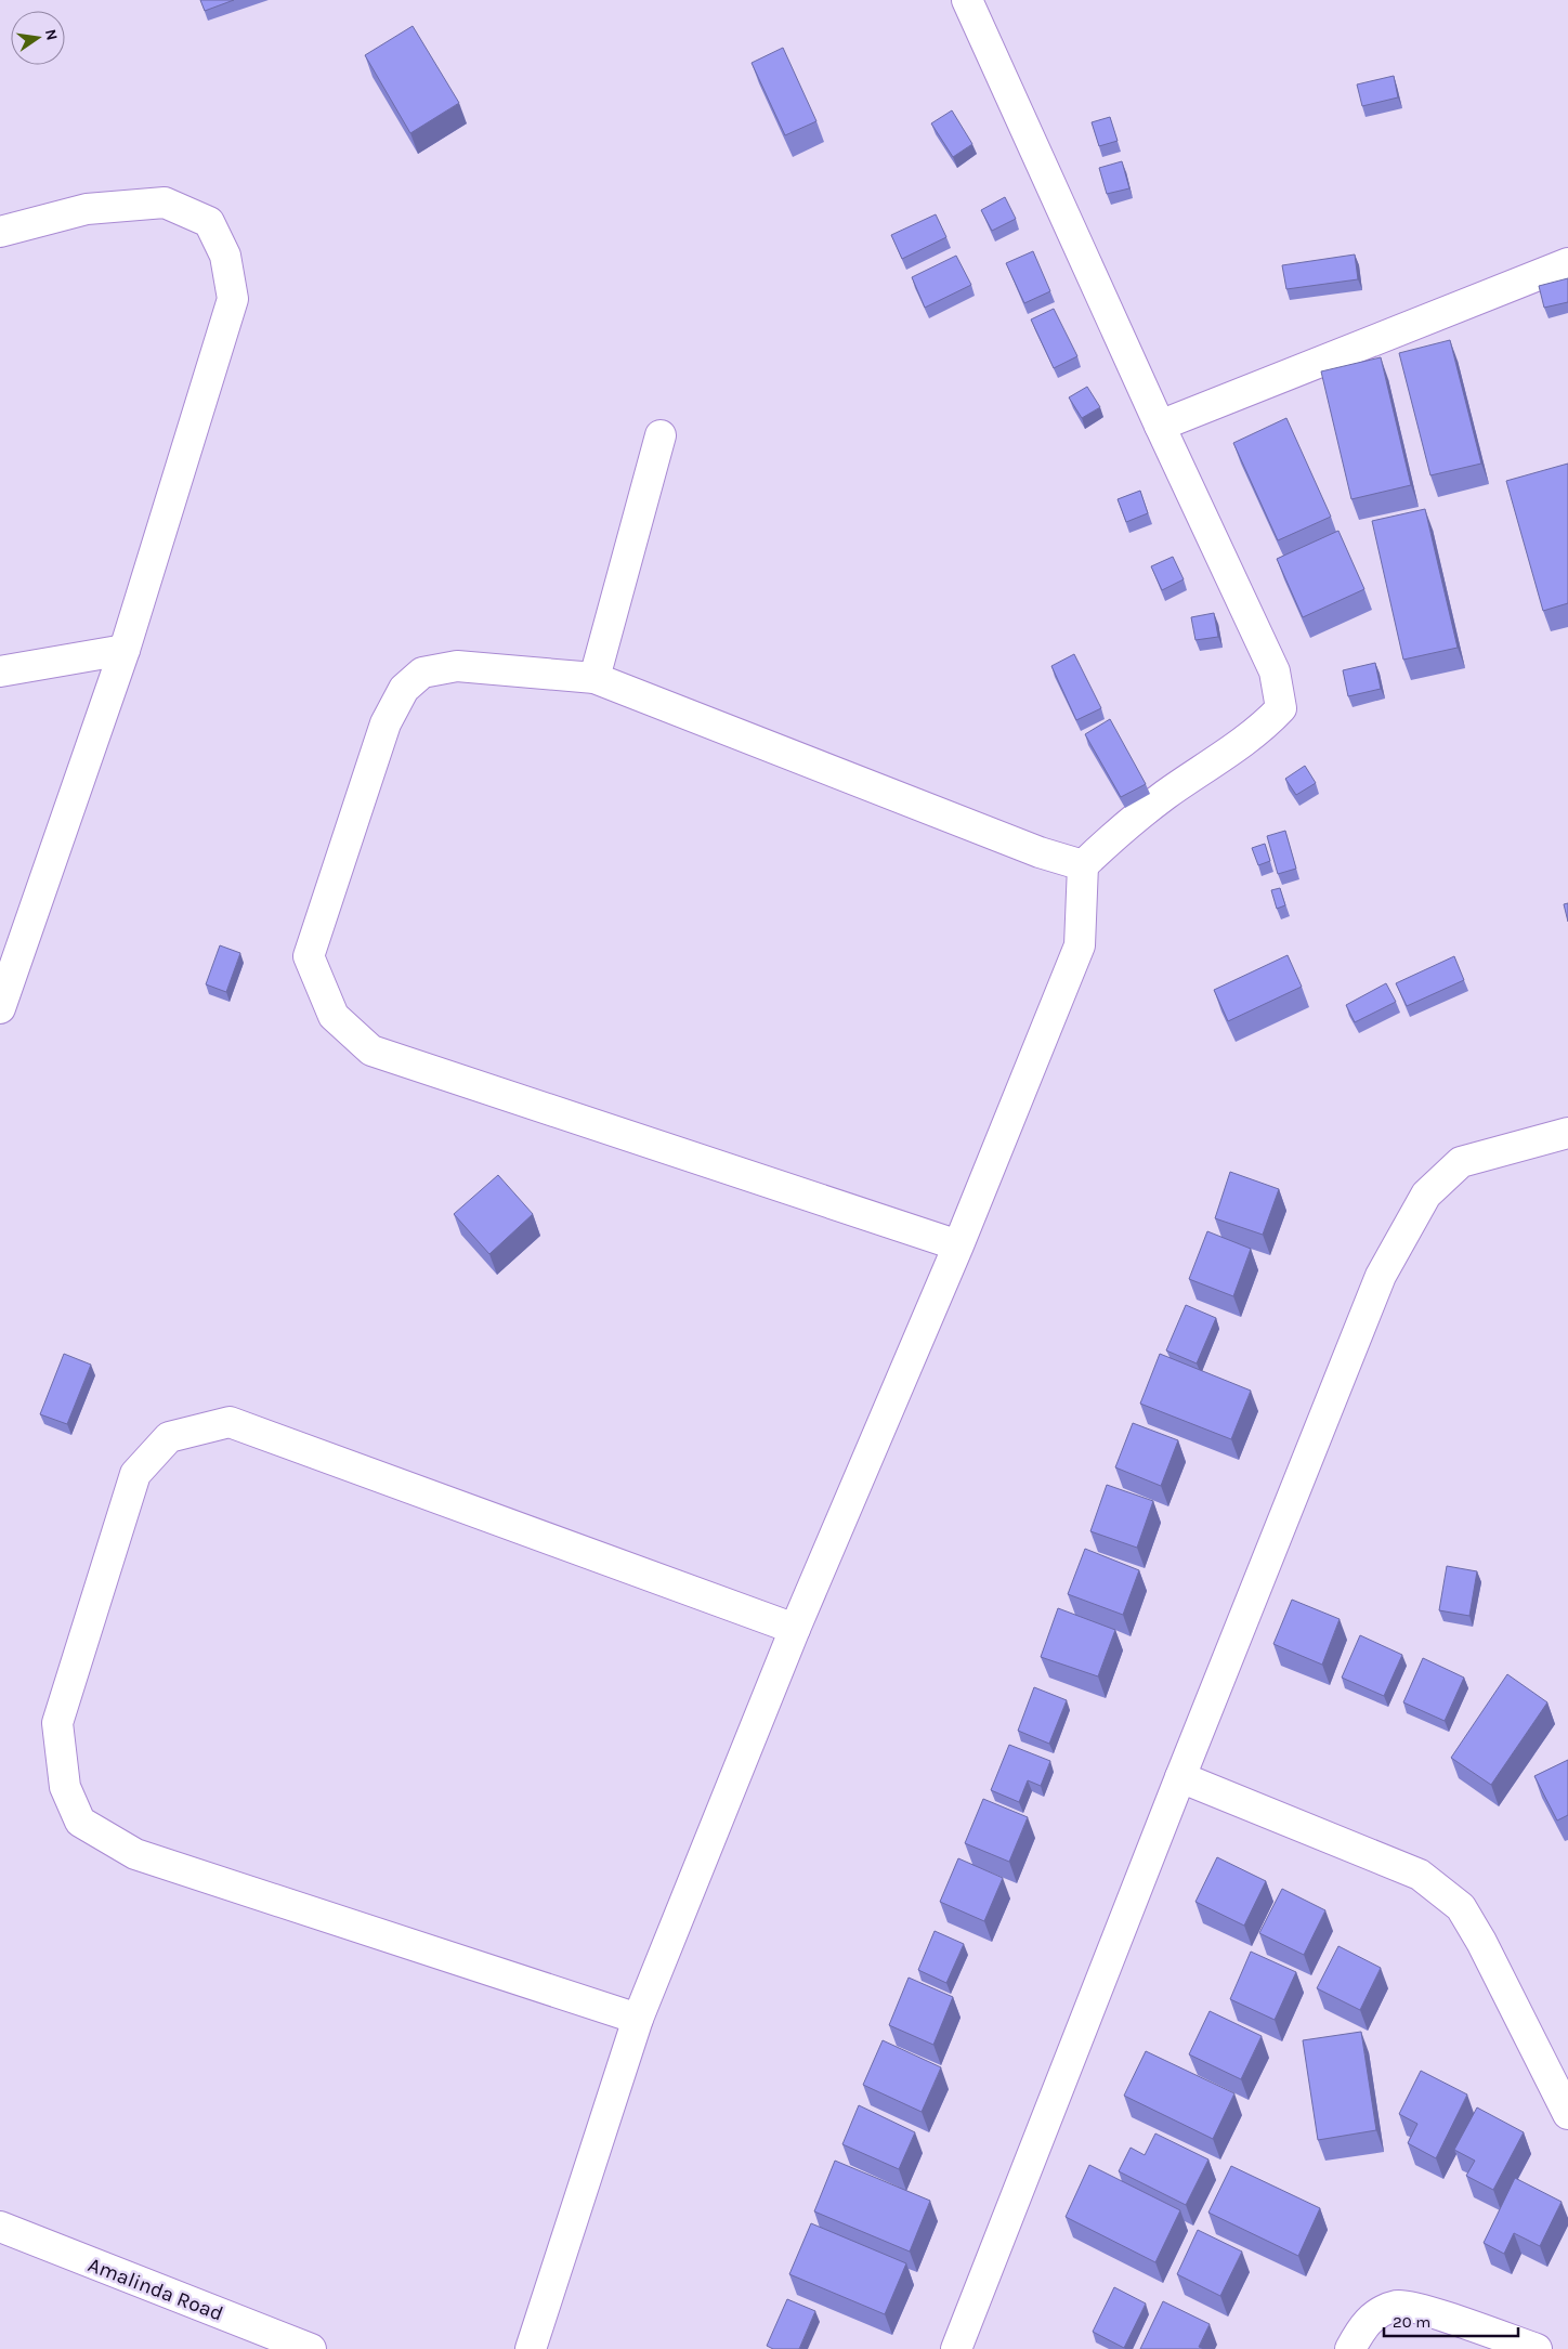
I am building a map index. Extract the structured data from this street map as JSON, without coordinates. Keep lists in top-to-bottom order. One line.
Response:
{"streets":{"street":["Amalinda Road"]},"scale_bar":"20 m","north":"right"}
